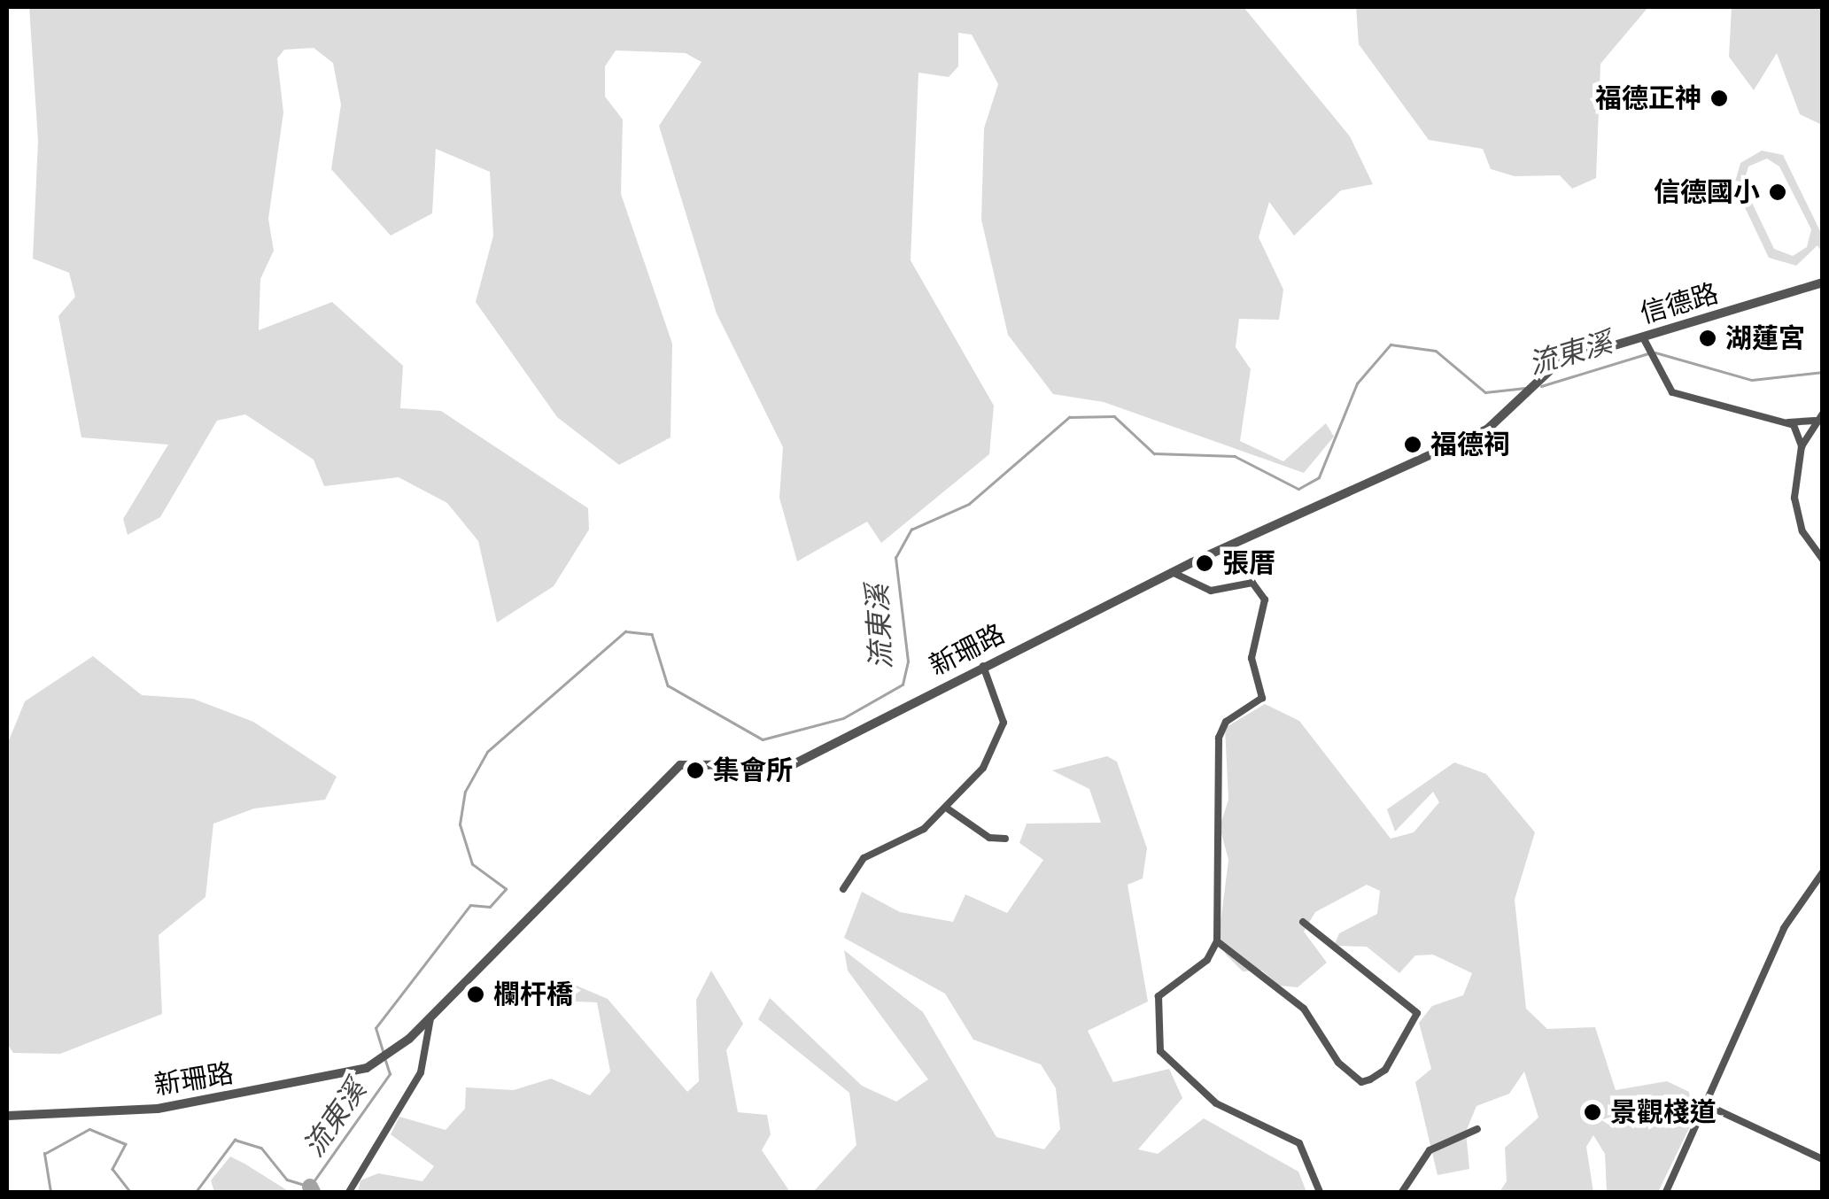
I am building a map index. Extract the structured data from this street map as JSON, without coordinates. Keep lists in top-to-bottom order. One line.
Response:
{"streets":{"street":["信德路","新珊路"]},"crossings":[["信德路","新珊路"]],"water":["流東溪"],"places":["福德正神","信德國小","湖蓮宮","福德祠","張厝","集會所","欄杆橋","景觀棧道"]}
